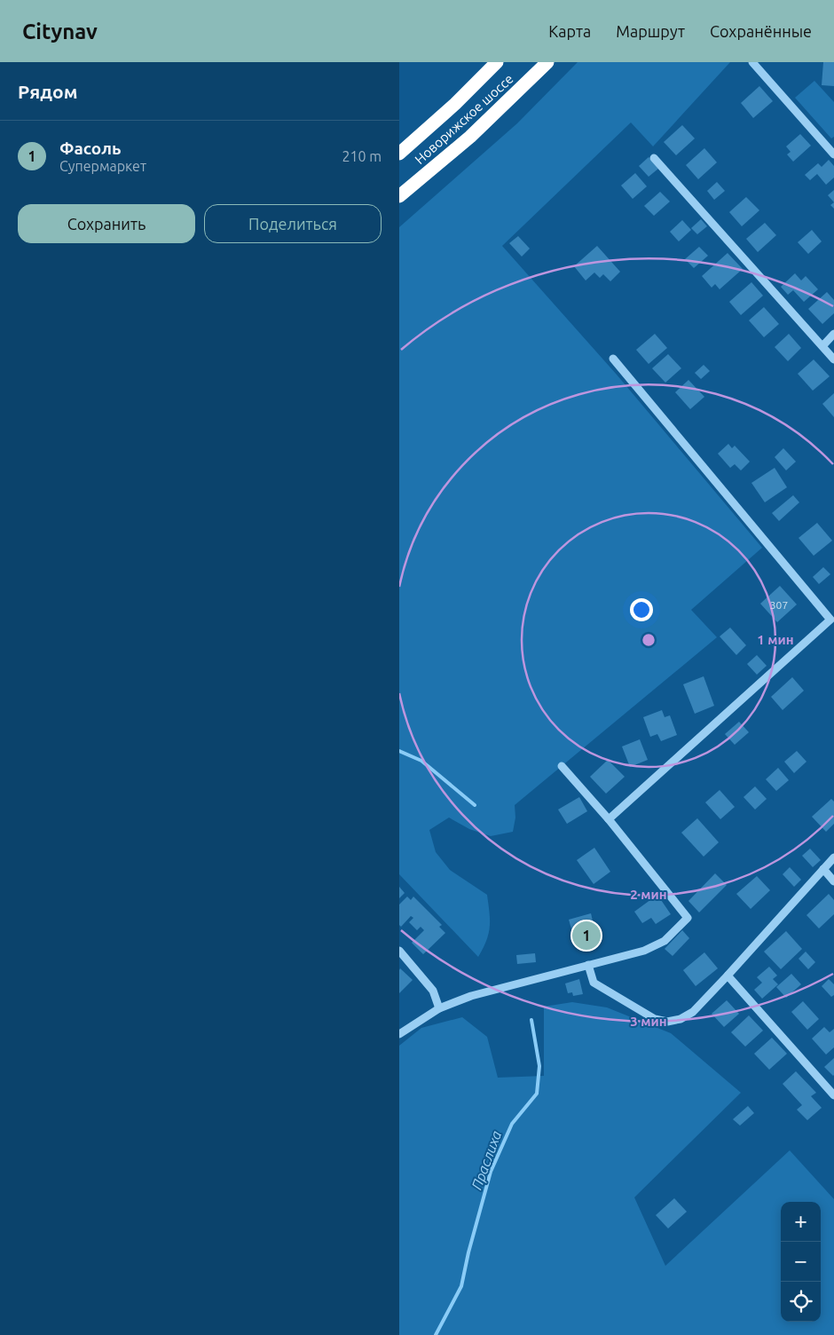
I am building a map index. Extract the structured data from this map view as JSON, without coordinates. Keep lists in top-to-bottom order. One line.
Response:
{"streets":{"highway":["Новорижское шоссе"]},"water":["Праслиха"],"house_numbers":["307"],"page":{"header":"Citynav","nav":["Карта","Маршрут","Сохранённые"],"heading":"Рядом","list":[{"mark":"1","name":"Фасоль","note":"Супермаркет","value":"210 m"}],"buttons":["Сохранить","Поделиться"],"pins":"1","map_buttons":["+","−"]},"rings":["1 мин","2 мин","3 мин"]}
